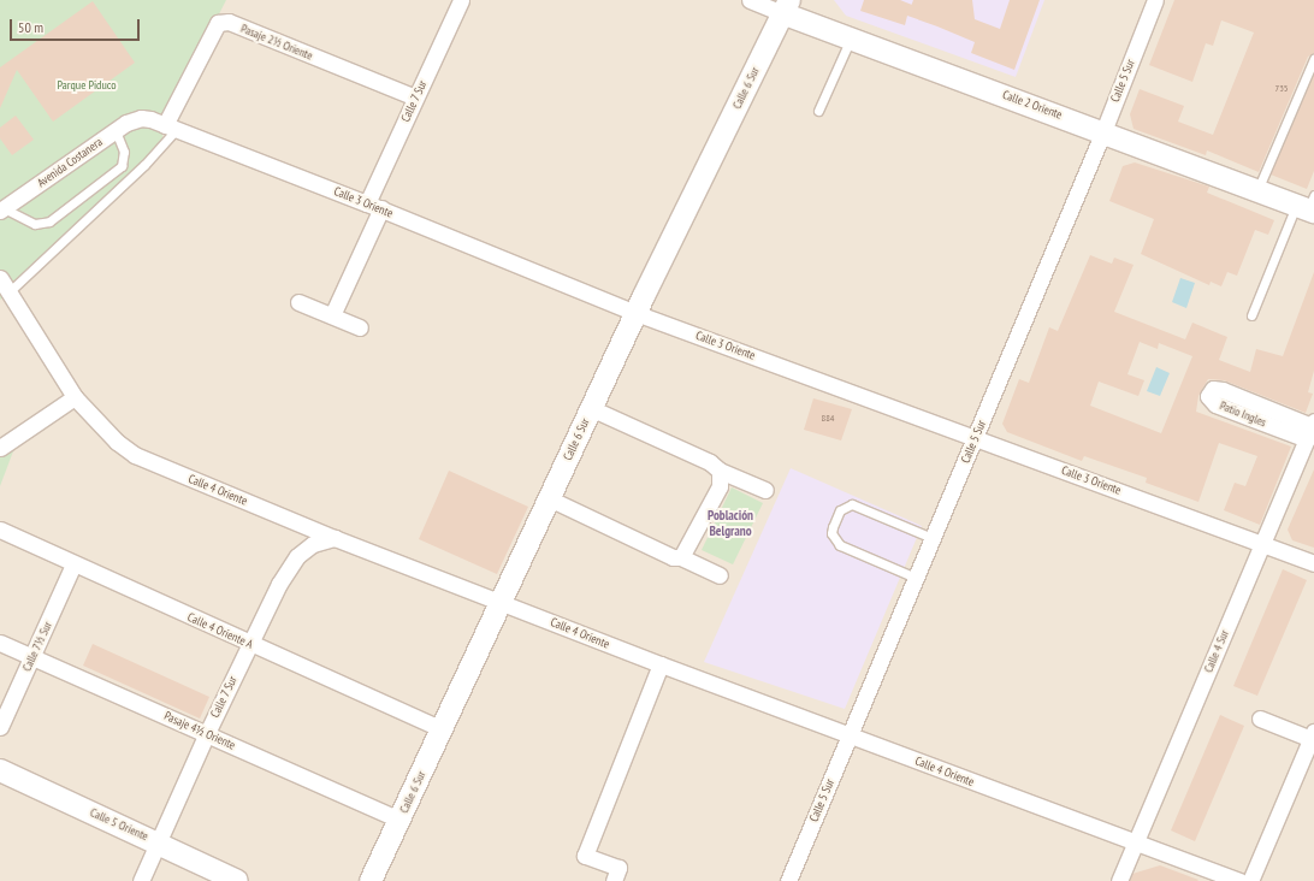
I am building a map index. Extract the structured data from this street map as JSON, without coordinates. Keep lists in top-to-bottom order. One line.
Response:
{"streets":{"street":["Pasaje 2½ Oriente","Calle 5 Sur","Calle 6 Sur","Calle 7 Sur","Calle 2 Oriente","Avenida Costanera","Calle 3 Oriente","Patio Ingles","Calle 4 Oriente","Calle 4 Oriente A","Calle 7½ Sur","Calle 4 Sur","Pasaje 4½ Oriente","Calle 5 Oriente"]},"crossings":[["Pasaje 2½ Oriente","Calle 7 Sur"],["Pasaje 2½ Oriente","Calle 3 Oriente"],["Calle 5 Sur","Calle 2 Oriente"],["Calle 5 Sur","Calle 3 Oriente"],["Calle 5 Sur","Calle 4 Oriente"],["Calle 6 Sur","Calle 2 Oriente"],["Calle 6 Sur","Calle 3 Oriente"],["Calle 6 Sur","Calle 4 Oriente"],["Calle 6 Sur","Calle 4 Oriente A"],["Calle 6 Sur","Pasaje 4½ Oriente"],["Calle 7 Sur","Calle 3 Oriente"],["Calle 7 Sur","Calle 4 Oriente"],["Calle 7 Sur","Calle 4 Oriente A"],["Calle 7 Sur","Pasaje 4½ Oriente"],["Calle 7 Sur","Calle 5 Oriente"],["Avenida Costanera","Calle 3 Oriente"],["Calle 3 Oriente","Calle 4 Sur"],["Patio Ingles","Calle 4 Sur"],["Calle 4 Oriente","Calle 4 Sur"],["Calle 4 Oriente A","Calle 7½ Sur"],["Calle 7½ Sur","Pasaje 4½ Oriente"]],"districts":["Población Belgrano"],"parks":["Parque Piduco"],"house_numbers":["735","884"],"scale_bar":"50 m"}
